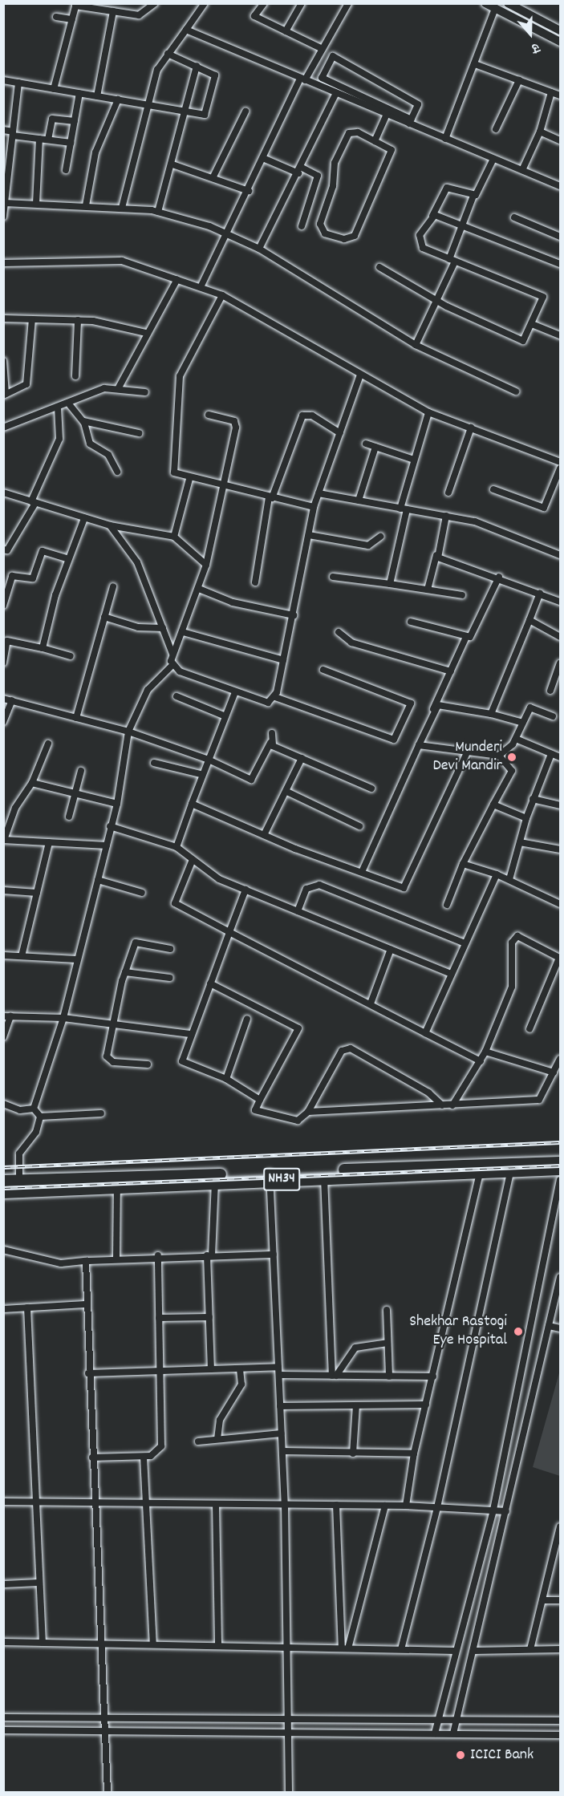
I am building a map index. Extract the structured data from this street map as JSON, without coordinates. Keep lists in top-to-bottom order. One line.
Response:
{"streets":{"highway":["NH34"]},"places":["Munderi Devi Mandir","Shekhar Rastogi Eye Hospital","ICICI Bank"],"north":"bottom"}
